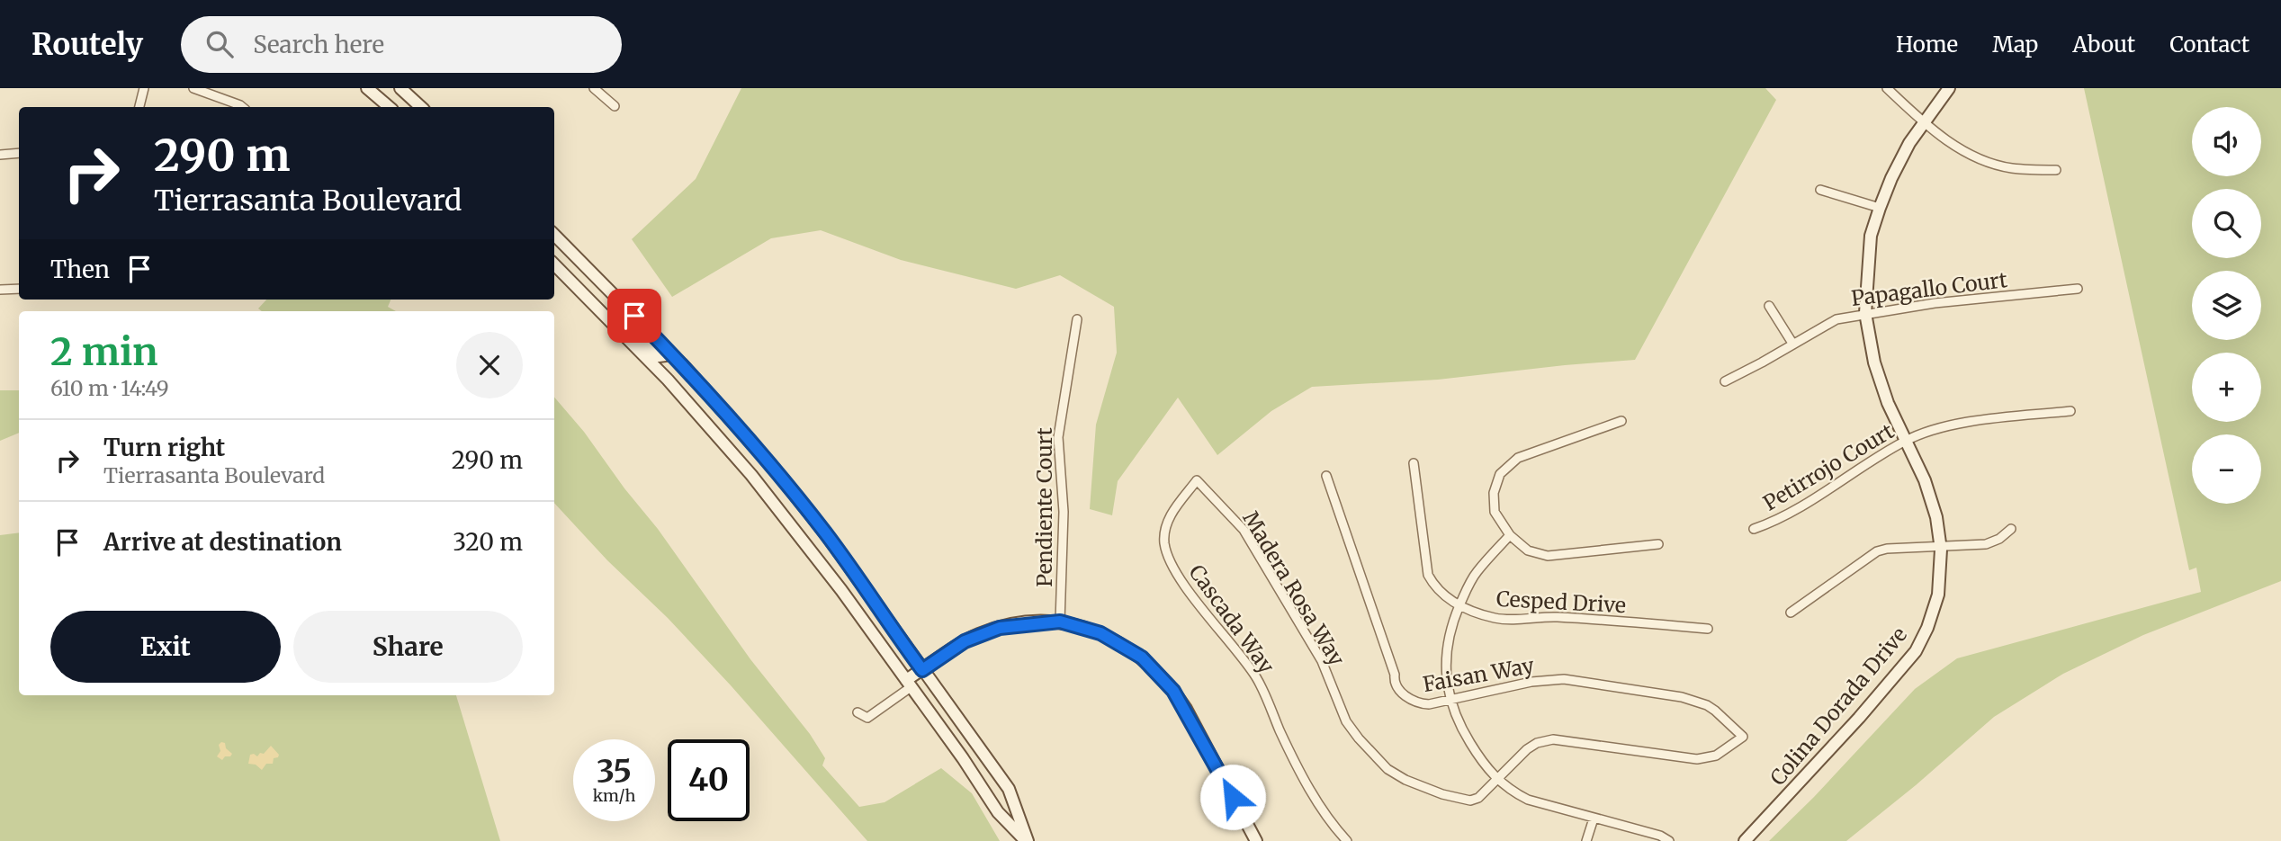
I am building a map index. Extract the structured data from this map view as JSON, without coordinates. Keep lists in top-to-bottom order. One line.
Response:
{"streets":{"street":["Papagallo Court","Petirrojo Court","Pendiente Court","Madera Rosa Way","Cesped Drive","Cascada Way","Faisan Way","Colina Dorada Drive"]},"crossings":[["Papagallo Court","Colina Dorada Drive"],["Petirrojo Court","Colina Dorada Drive"],["Madera Rosa Way","Cascada Way"],["Madera Rosa Way","Faisan Way"]],"page":{"header":"Routely","search":"Search here","nav":["Home","Map","About","Contact"],"map_buttons":["+","−"],"turn":["290 m","Tierrasanta Boulevard"],"then":"Then","heading":["2 min","610 m · 14:49"],"list":[{"name":"Turn right","note":"Tierrasanta Boulevard","value":"290 m"},{"name":"Arrive at destination","value":"320 m"}],"buttons":["Exit","Share"],"speed":"35 km/h","limit":"40"}}
